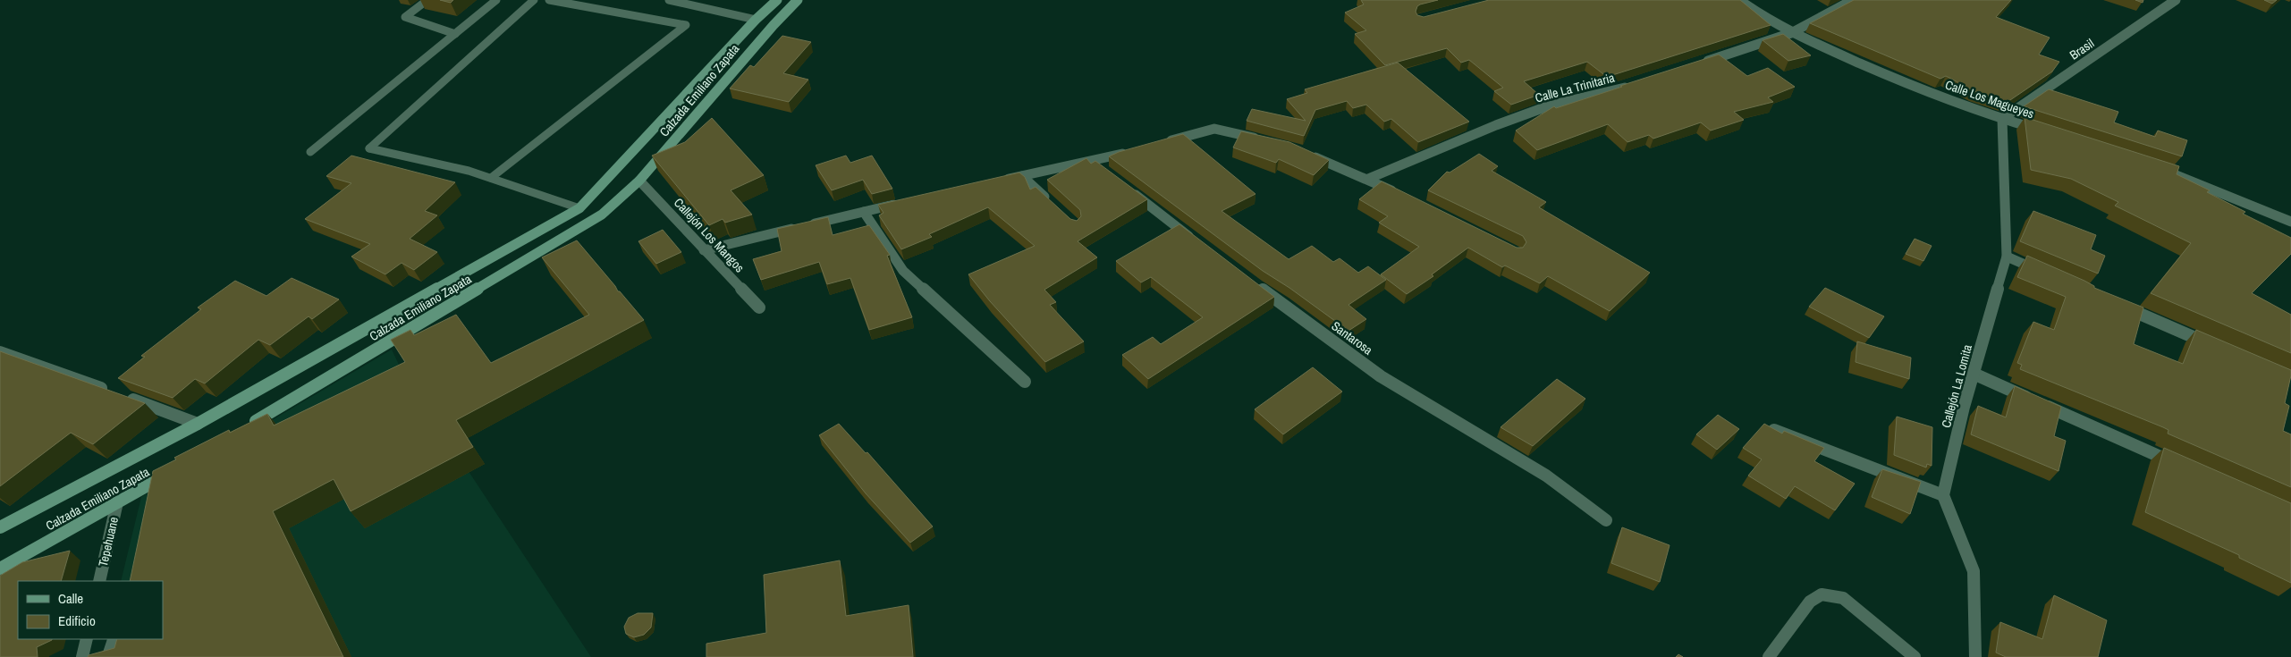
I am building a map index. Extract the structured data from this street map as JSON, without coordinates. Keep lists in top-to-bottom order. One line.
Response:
{"streets":{"main road":["Calzada Emiliano Zapata"],"street":["Brasil","Calle La Trinitaria","Calle Los Magueyes","Callejón Los Mangos","Santarosa","Callejón La Lomita","Tepehuane"]},"crossings":[["Brasil","Calle Los Magueyes"],["Brasil","Callejón La Lomita"],["Calzada Emiliano Zapata","Callejón Los Mangos"],["Calzada Emiliano Zapata","Tepehuane"],["Calle Los Magueyes","Callejón La Lomita"]],"legend":["Calle","Edificio"]}
